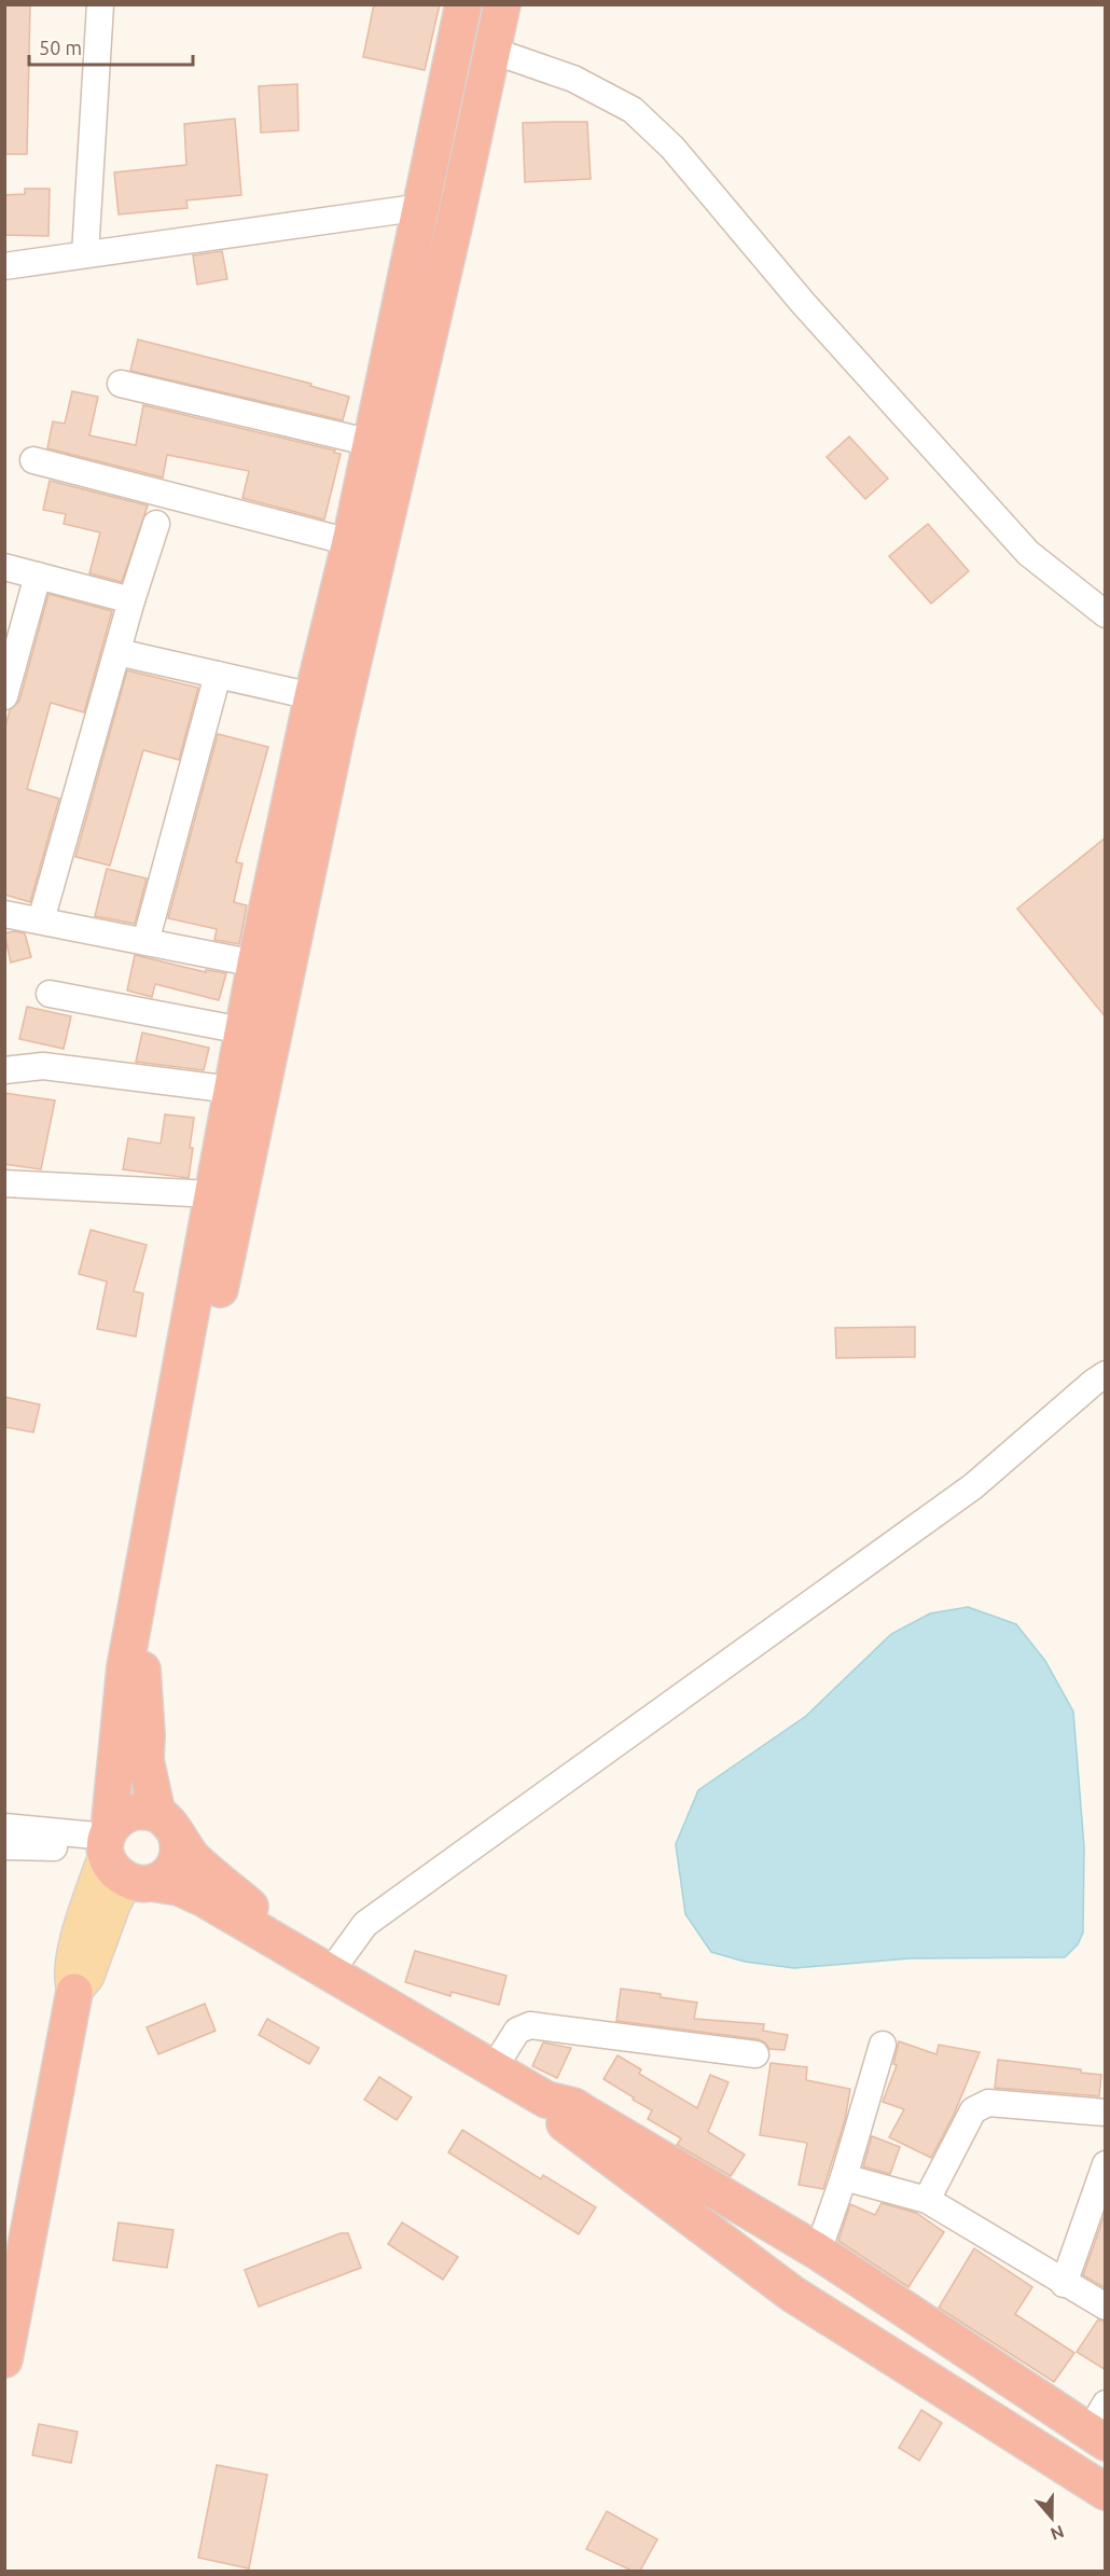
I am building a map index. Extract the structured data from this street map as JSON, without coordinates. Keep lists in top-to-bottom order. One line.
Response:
{"scale_bar":"50 m","north":"bottom"}
